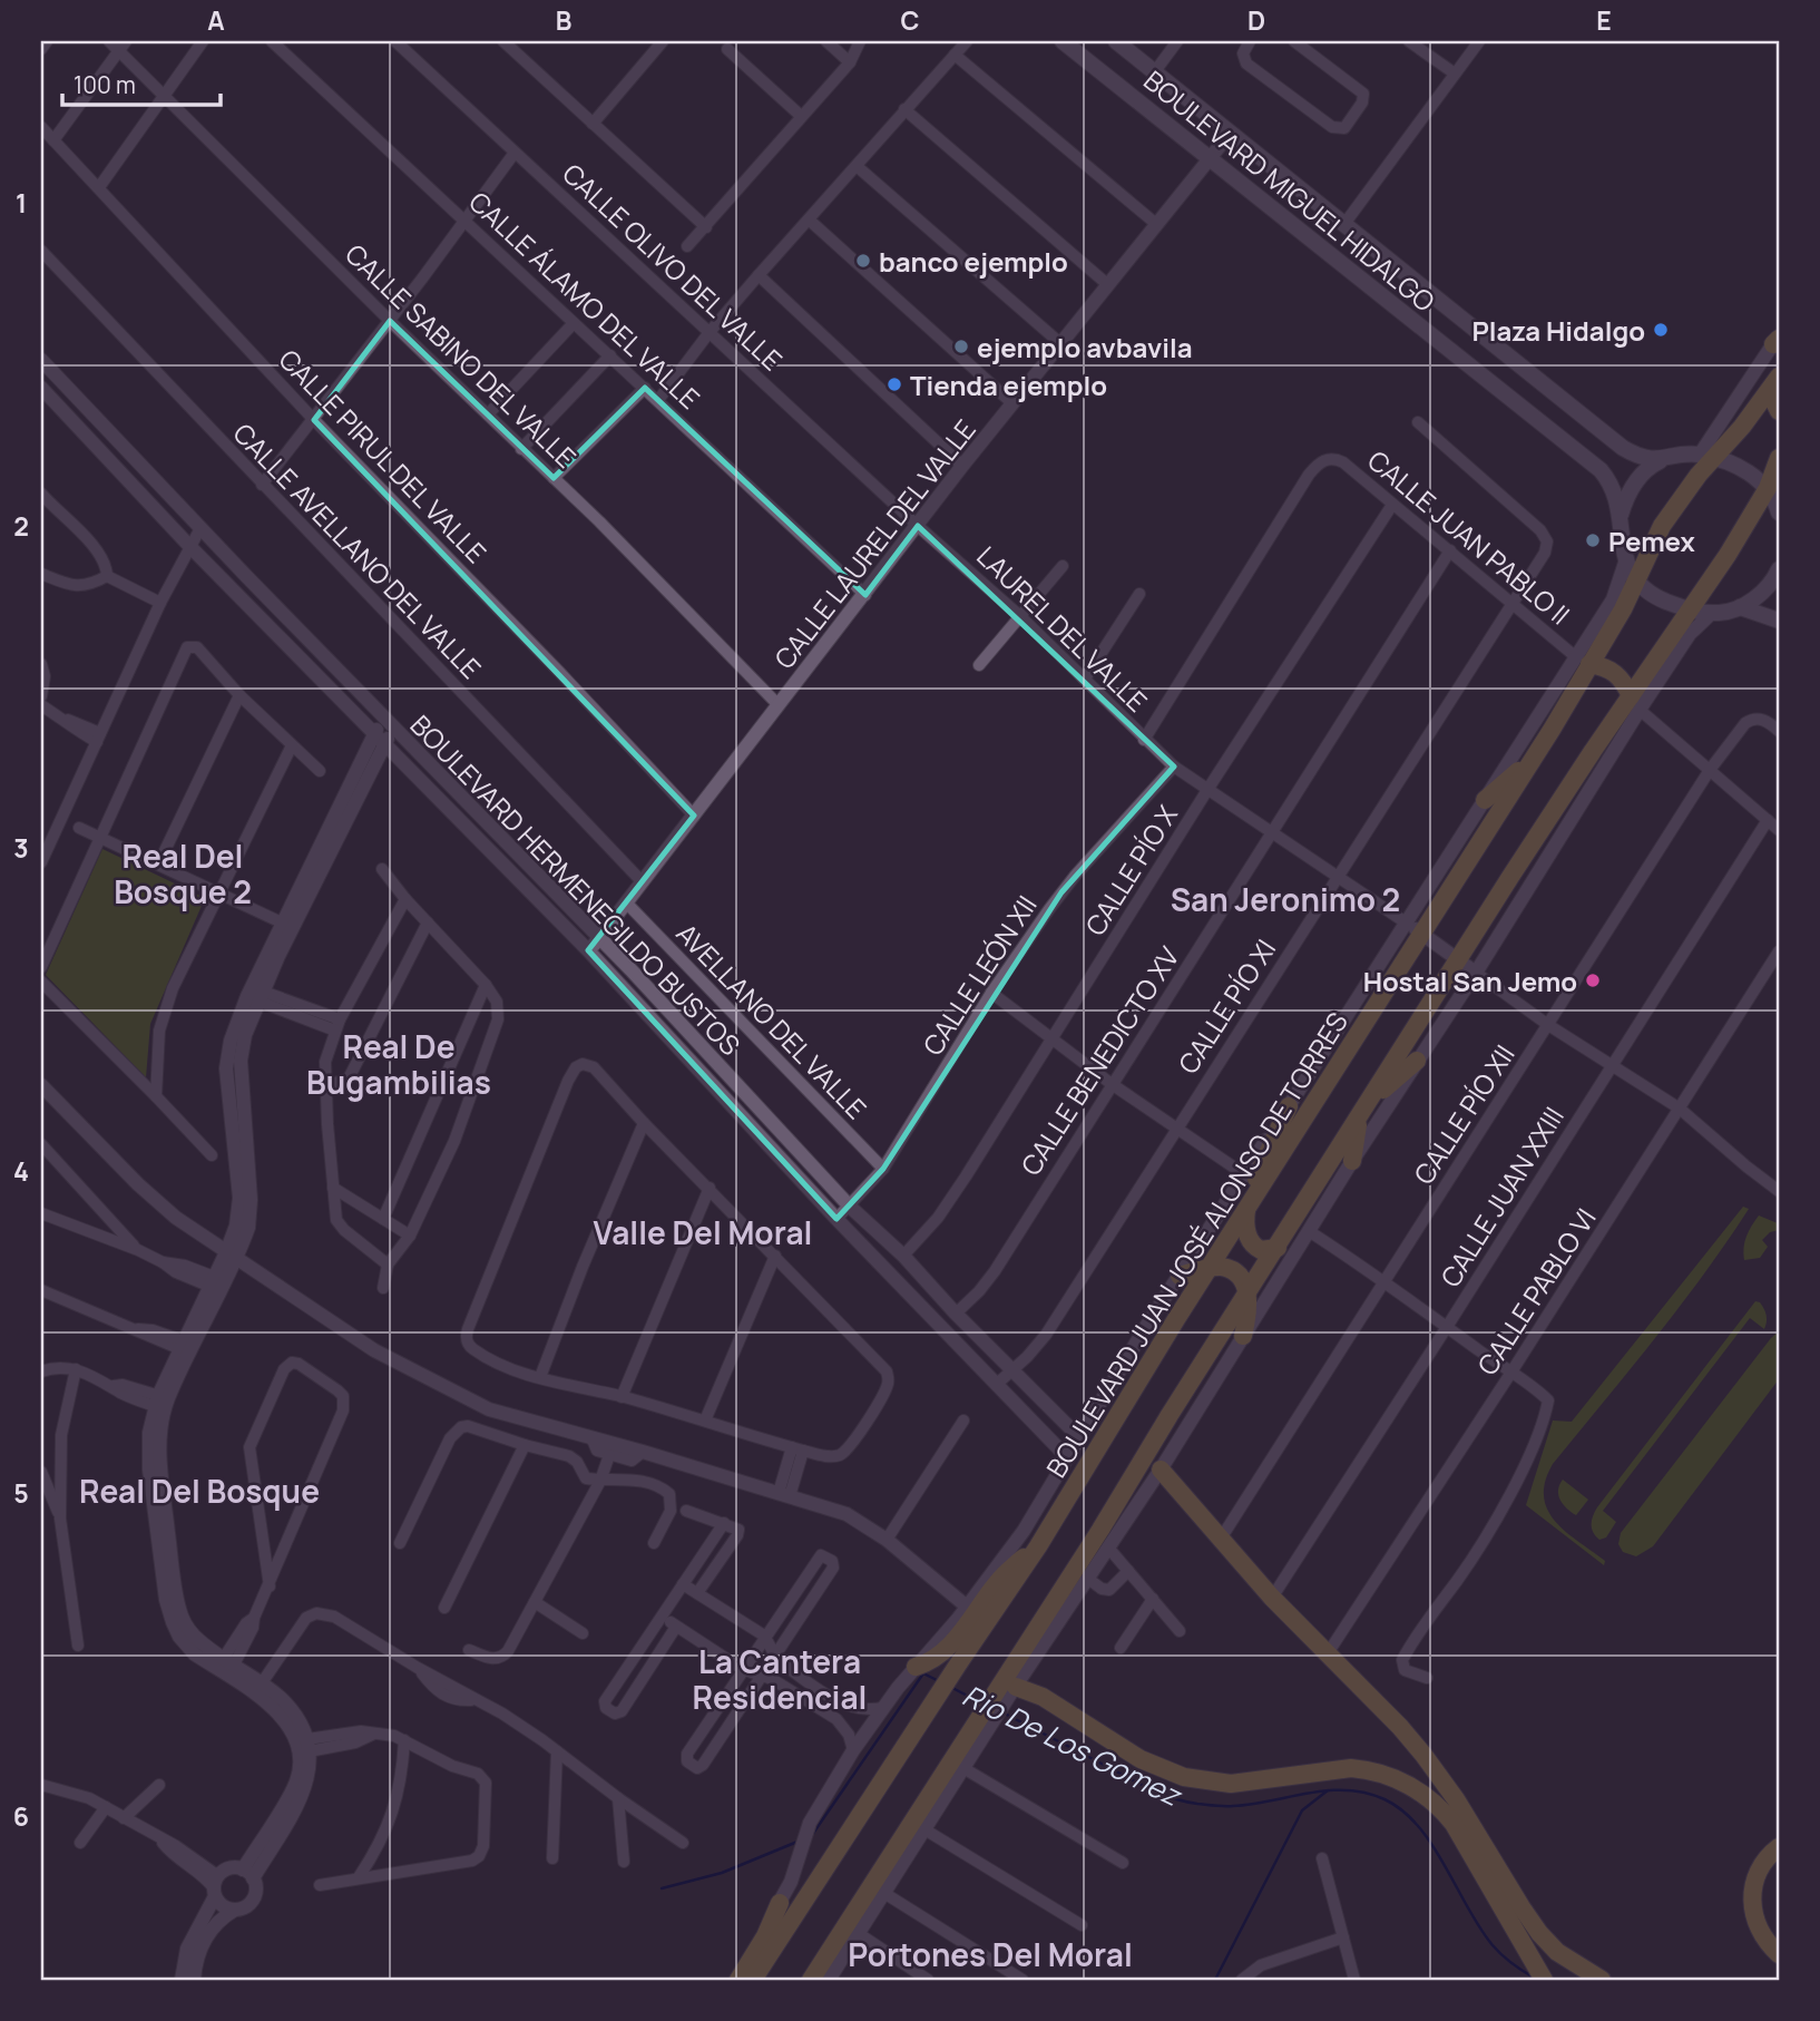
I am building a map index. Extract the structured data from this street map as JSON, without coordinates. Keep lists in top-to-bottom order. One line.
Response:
{"streets":{"main road":["BOULEVARD MIGUEL HIDALGO","BOULEVARD JUAN JOSÉ ALONSO DE TORRES"],"street":["CALLE OLIVO DEL VALLE","CALLE ÁLAMO DEL VALLE","CALLE SABINO DEL VALLE","CALLE PIRUL DEL VALLE","CALLE JUAN PABLO II","CALLE LAUREL DEL VALLE","CALLE AVELLANO DEL VALLE","LAUREL DEL VALLE","CALLE PÍO X","BOULEVARD HERMENEGILDO BUSTOS","CALLE LEÓN XII","CALLE PÍO XI","AVELLANO DEL VALLE","CALLE BENEDICTO XV","CALLE PÍO XII","CALLE JUAN XXIII","CALLE PABLO VI"]},"crossings":[["BOULEVARD MIGUEL HIDALGO","CALLE LAUREL DEL VALLE"],["BOULEVARD MIGUEL HIDALGO","BOULEVARD JUAN JOSÉ ALONSO DE TORRES"],["CALLE OLIVO DEL VALLE","CALLE LAUREL DEL VALLE"],["CALLE OLIVO DEL VALLE","LAUREL DEL VALLE"],["CALLE ÁLAMO DEL VALLE","CALLE LAUREL DEL VALLE"],["CALLE SABINO DEL VALLE","CALLE LAUREL DEL VALLE"],["CALLE PIRUL DEL VALLE","CALLE LAUREL DEL VALLE"],["CALLE JUAN PABLO II","LAUREL DEL VALLE"],["CALLE JUAN PABLO II","CALLE PÍO X"],["CALLE JUAN PABLO II","CALLE PÍO XI"],["CALLE JUAN PABLO II","CALLE BENEDICTO XV"],["CALLE JUAN PABLO II","BOULEVARD JUAN JOSÉ ALONSO DE TORRES"],["CALLE LAUREL DEL VALLE","CALLE AVELLANO DEL VALLE"],["CALLE LAUREL DEL VALLE","LAUREL DEL VALLE"],["CALLE LAUREL DEL VALLE","BOULEVARD HERMENEGILDO BUSTOS"],["CALLE LAUREL DEL VALLE","AVELLANO DEL VALLE"],["LAUREL DEL VALLE","CALLE PÍO X"],["LAUREL DEL VALLE","CALLE LEÓN XII"],["LAUREL DEL VALLE","CALLE PÍO XI"],["LAUREL DEL VALLE","CALLE BENEDICTO XV"],["LAUREL DEL VALLE","BOULEVARD JUAN JOSÉ ALONSO DE TORRES"],["CALLE PÍO X","BOULEVARD HERMENEGILDO BUSTOS"],["BOULEVARD HERMENEGILDO BUSTOS","CALLE LEÓN XII"],["BOULEVARD HERMENEGILDO BUSTOS","CALLE PÍO XI"],["BOULEVARD HERMENEGILDO BUSTOS","CALLE BENEDICTO XV"],["BOULEVARD HERMENEGILDO BUSTOS","BOULEVARD JUAN JOSÉ ALONSO DE TORRES"],["CALLE LEÓN XII","AVELLANO DEL VALLE"]],"districts":["Real Del Bosque 2","San Jeronimo 2","Real De Bugambilias","Valle Del Moral","Real Del Bosque","La Cantera Residencial","Portones Del Moral"],"water":["Rio De Los Gomez"],"places":["banco ejemplo","Plaza Hidalgo","ejemplo avbavila","Tienda ejemplo","Pemex","Hostal San Jemo"],"scale_bar":"100 m","grid":{"columns":["A","B","C","D","E"],"rows":["1","2","3","4","5","6"]}}
